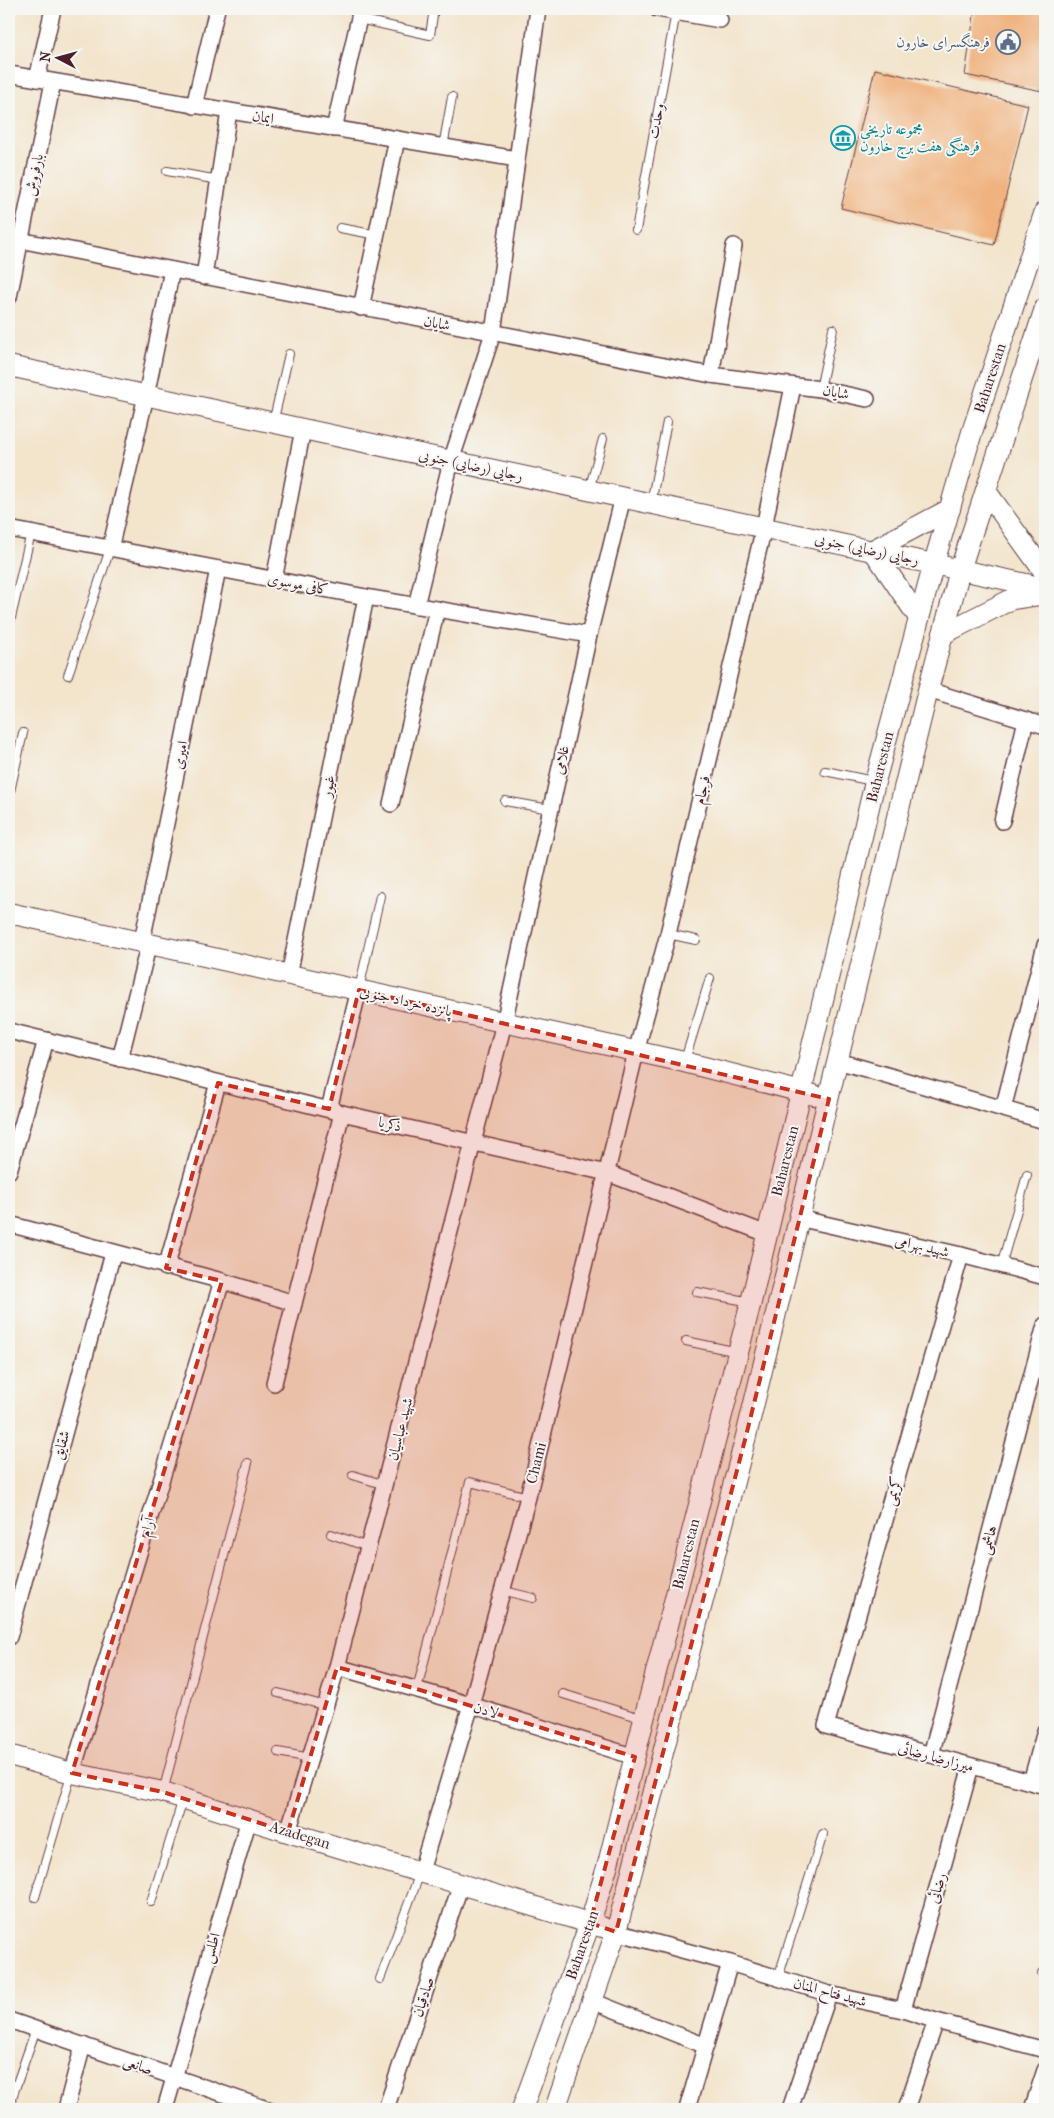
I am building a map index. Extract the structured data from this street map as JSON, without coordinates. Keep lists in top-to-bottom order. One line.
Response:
{"streets":{"main road":["Baharestan","رجایی (رضایی) جنوبی","پانزده خرداد جنوبی","Azadegan"],"street":["ایمان","بارفروش","شایان","کافی موسوی","امیری","غلامی","غیور","فرجام","ذکریا","شهید بهرامی","شهید عباسیان","شقایق","Chami","کریمی","آرام","هاشمی","لادن","میرزارضا رضائی","رضائی","اطلس","شهید فتاح المنان","صادقیان","صانعی"],"lane":["وحدت"]},"crossings":[["ایمان","بارفروش"],["بارفروش","شایان"],["شایان","فرجام"],["Baharestan","رجایی (رضایی) جنوبی"],["Baharestan","پانزده خرداد جنوبی"],["Baharestan","ذکریا"],["Baharestan","شهید بهرامی"],["Baharestan","لادن"],["Baharestan","Azadegan"],["Baharestan","شهید فتاح المنان"],["رجایی (رضایی) جنوبی","غلامی"],["رجایی (رضایی) جنوبی","فرجام"],["کافی موسوی","امیری"],["کافی موسوی","غلامی"],["کافی موسوی","غیور"],["امیری","پانزده خرداد جنوبی"],["امیری","ذکریا"],["غلامی","پانزده خرداد جنوبی"],["غلامی","شهید عباسیان"],["غیور","پانزده خرداد جنوبی"],["فرجام","پانزده خرداد جنوبی"],["فرجام","Chami"],["پانزده خرداد جنوبی","شهید عباسیان"],["پانزده خرداد جنوبی","Chami"],["ذکریا","شهید عباسیان"],["ذکریا","Chami"],["شهید بهرامی","کریمی"],["شهید عباسیان","لادن"],["شهید عباسیان","Azadegan"],["Chami","لادن"],["Chami","Azadegan"],["کریمی","میرزارضا رضائی"],["آرام","Azadegan"],["هاشمی","میرزارضا رضائی"],["میرزارضا رضائی","رضائی"],["Azadegan","اطلس"],["Azadegan","شهید فتاح المنان"],["Azadegan","صادقیان"],["رضائی","شهید فتاح المنان"],["اطلس","صانعی"]],"places":{"public building":["فرهنگسرای خارون"],"museum":["مجموعه تاریخی فرهنگی هفت برج خارون"]},"north":"left"}
